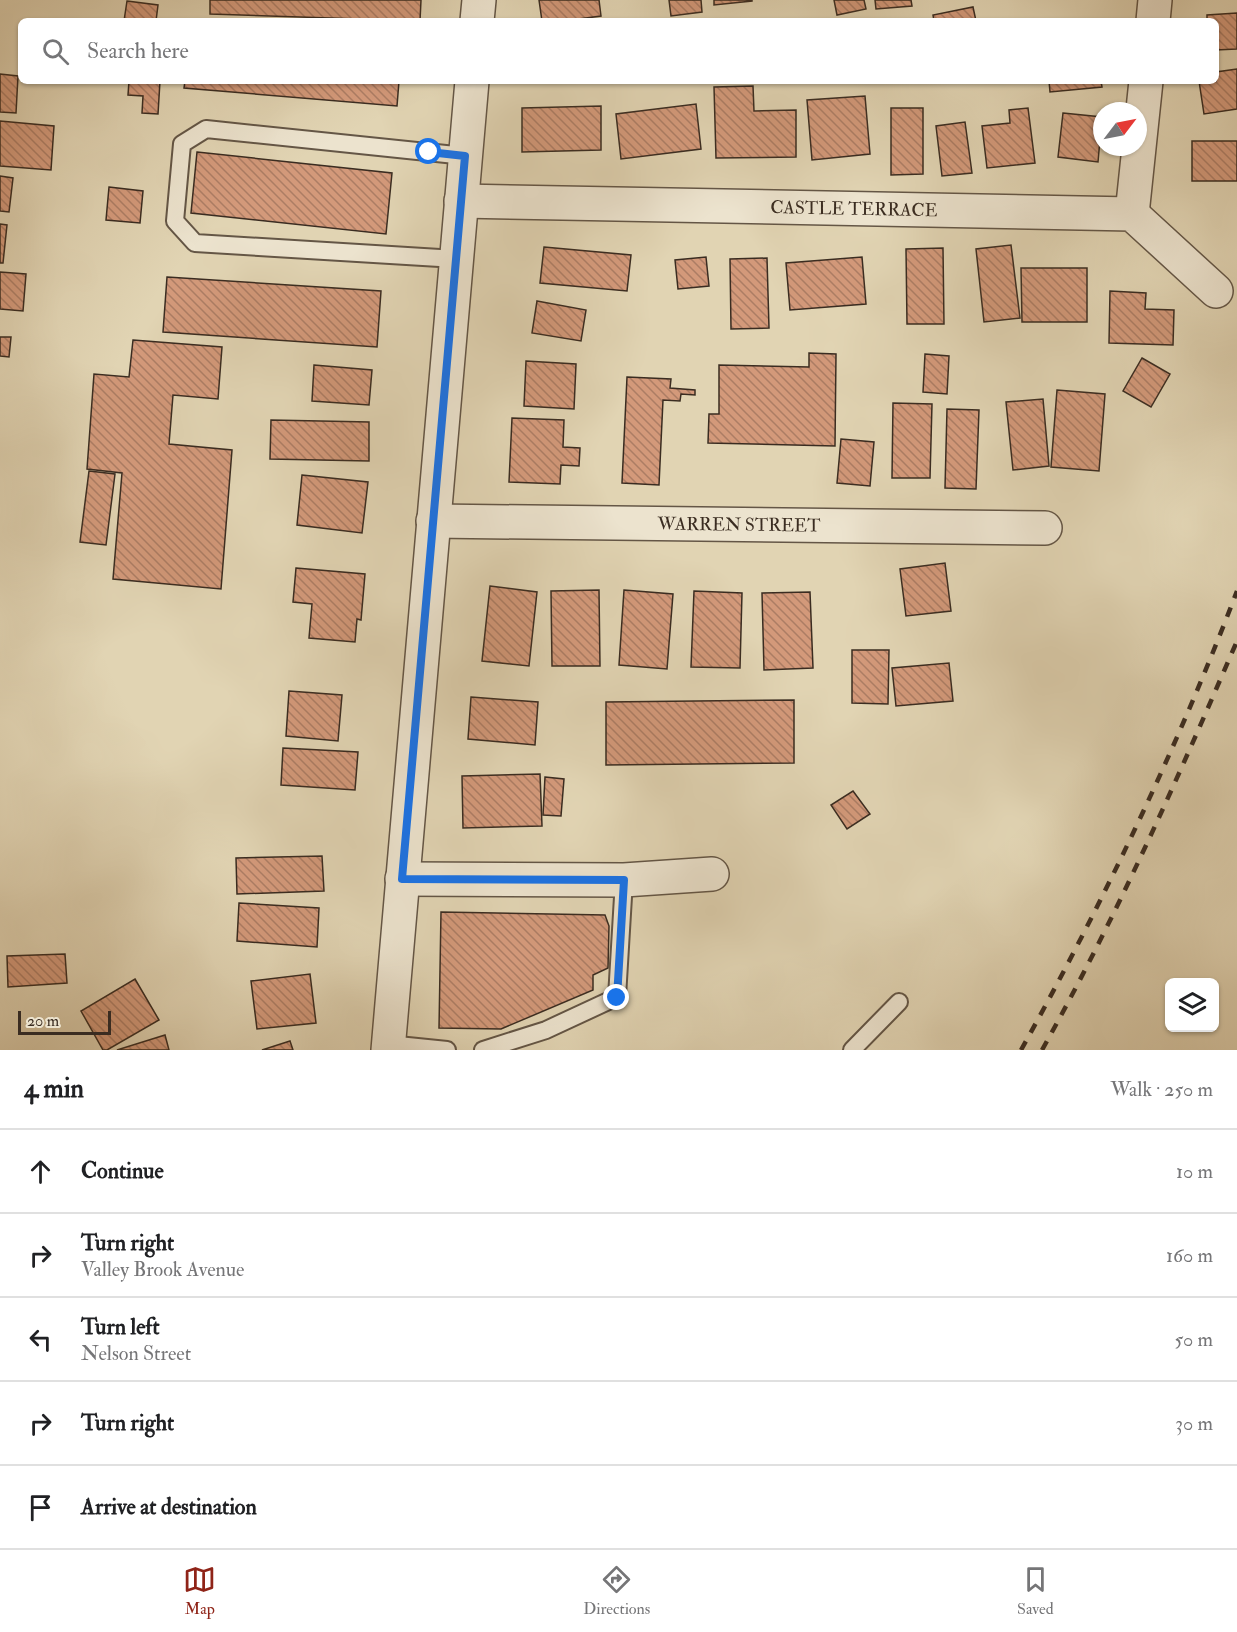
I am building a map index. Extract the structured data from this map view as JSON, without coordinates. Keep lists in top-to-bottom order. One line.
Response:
{"streets":{"street":["CASTLE TERRACE","WARREN STREET"]},"scale_bar":"20 m","north":"top right","page":{"search":"Search here","scale":"20 m","heading":["4 min","Walk · 250 m"],"list":[["Continue","10 m"],["Turn right","Valley Brook Avenue","160 m"],["Turn left","Nelson Street","50 m"],["Turn right","30 m"],"Arrive at destination"],"nav":["Map","Directions","Saved"]}}
